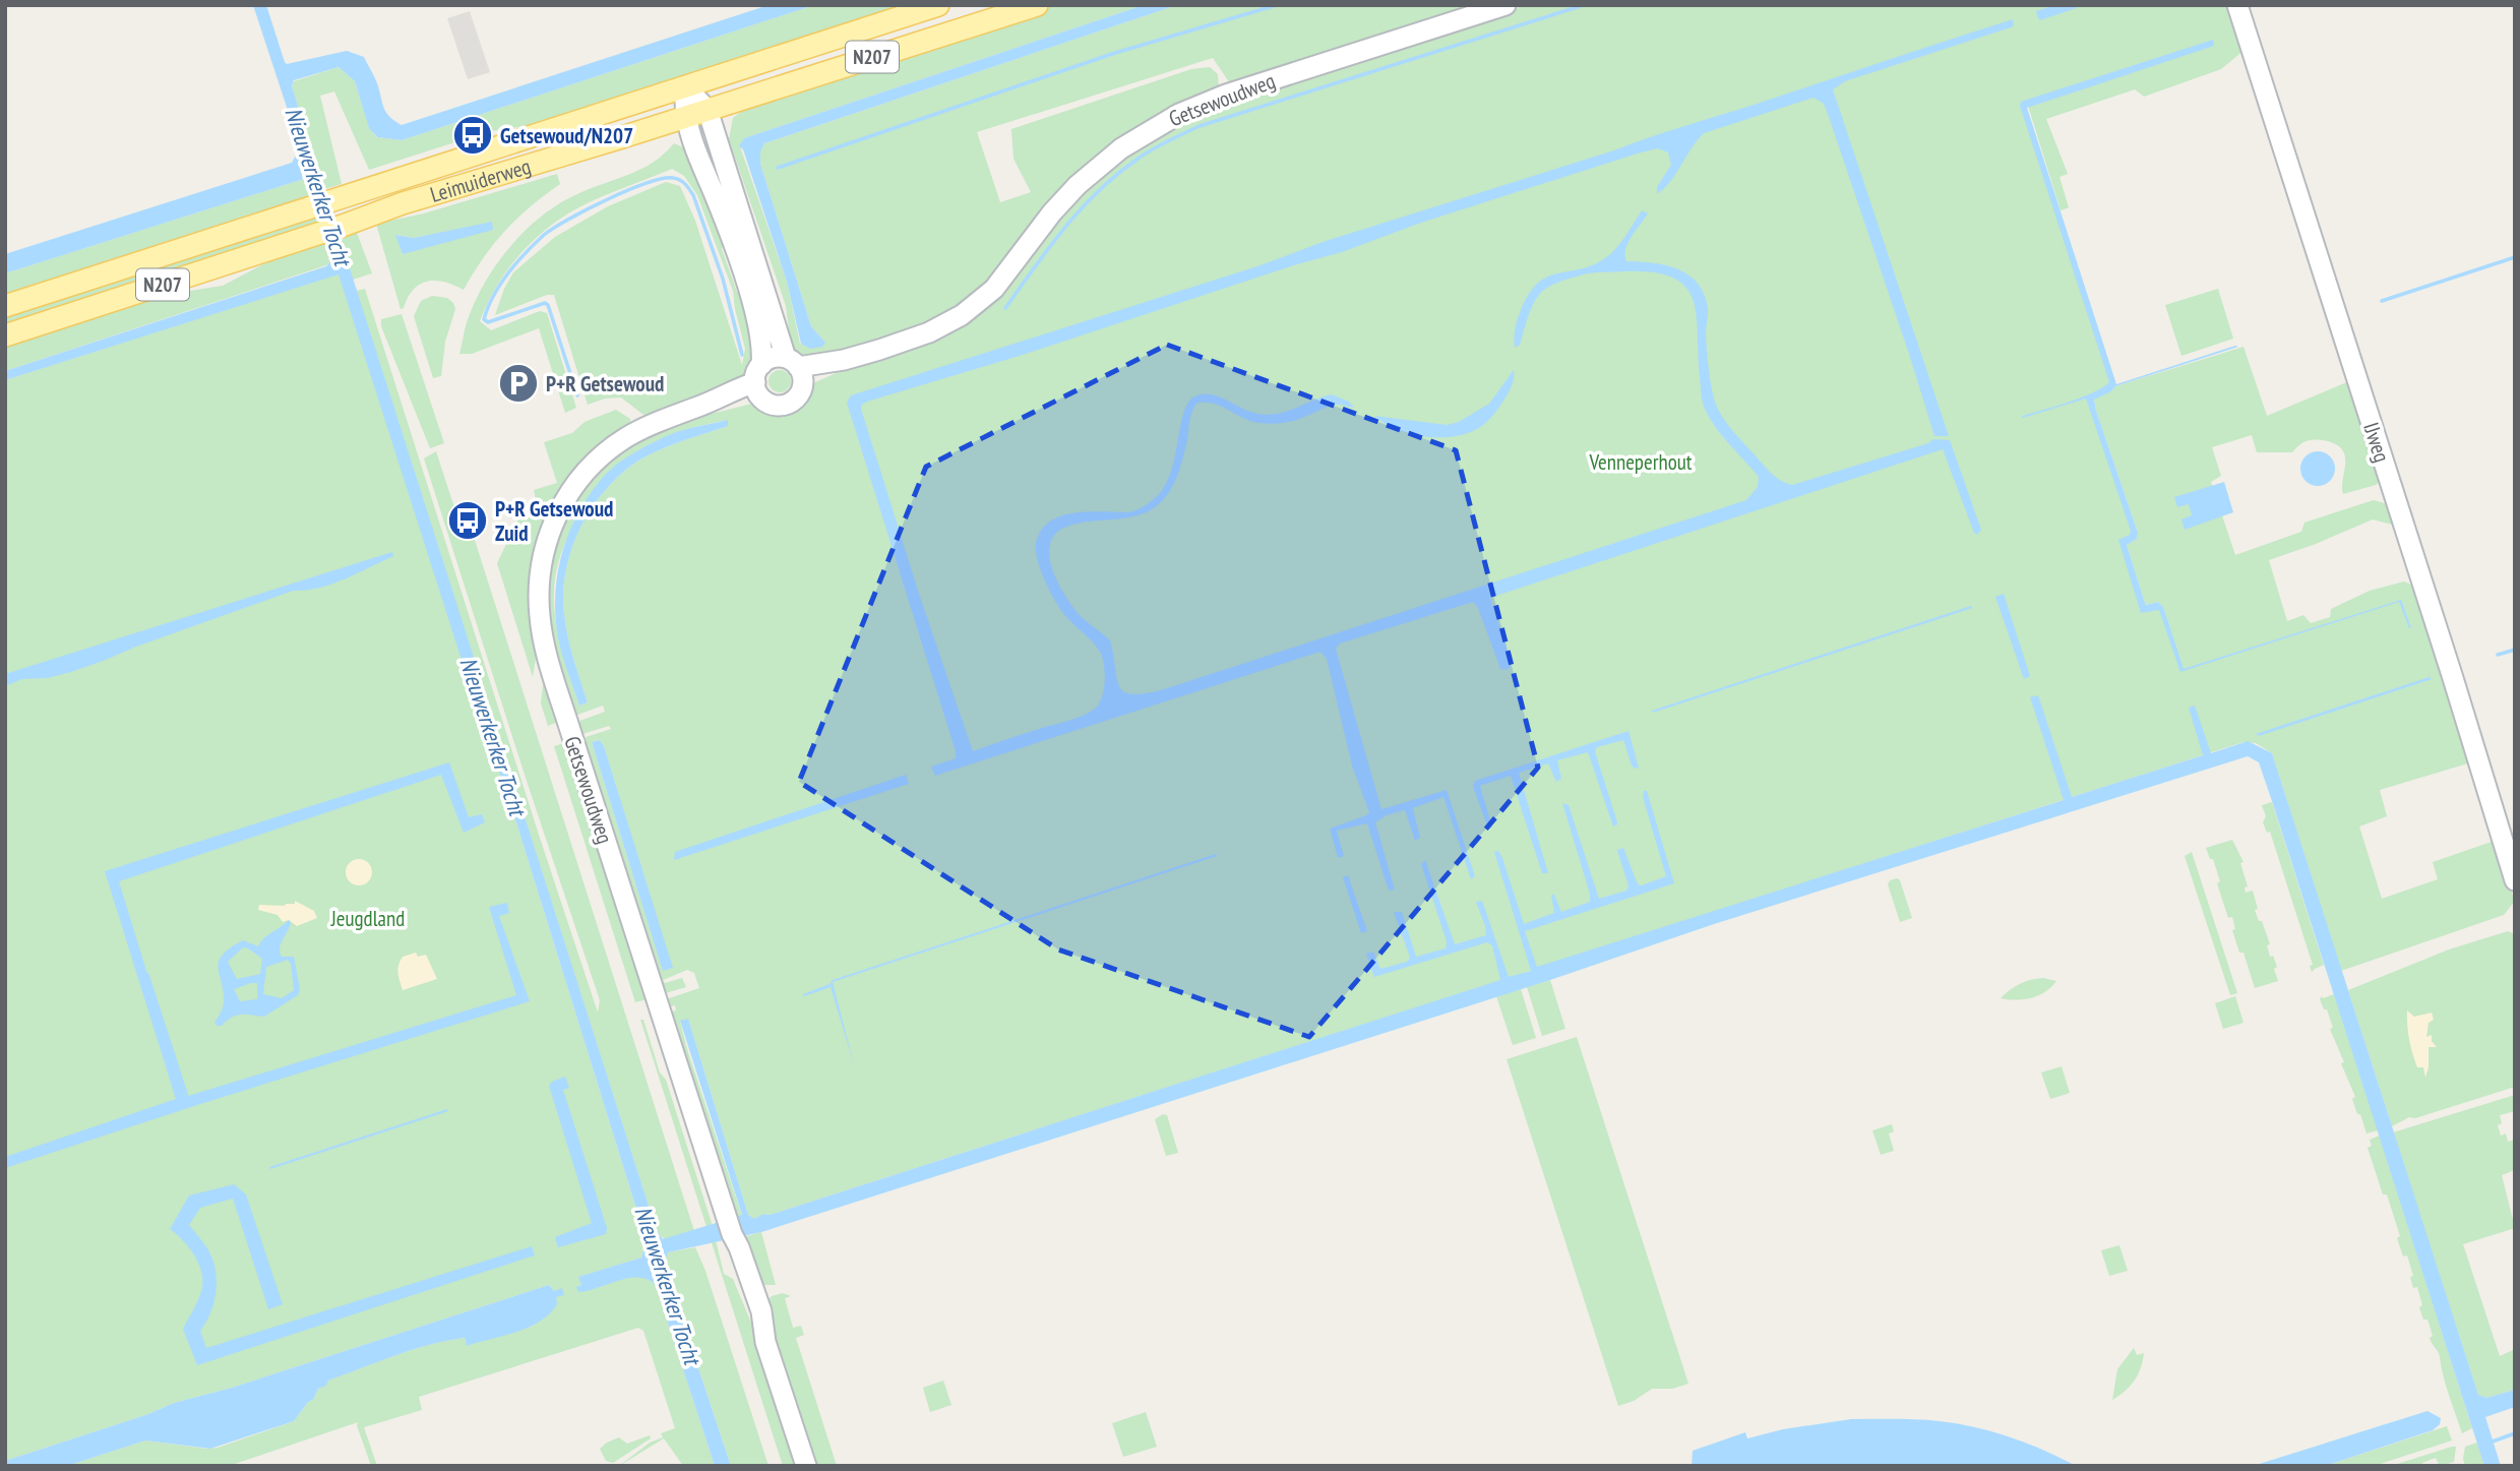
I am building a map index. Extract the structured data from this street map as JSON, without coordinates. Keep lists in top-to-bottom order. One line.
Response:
{"streets":{"main road":["N207","Getsewoudweg","Leimuiderweg","IJweg"]},"water":["Nieuwerkerker Tocht"],"parks":["Venneperhout","Jeugdland"],"places":{"bus stop":["Getsewoud/N207","P+R Getsewoud Zuid"],"parking":["P+R Getsewoud"]}}
